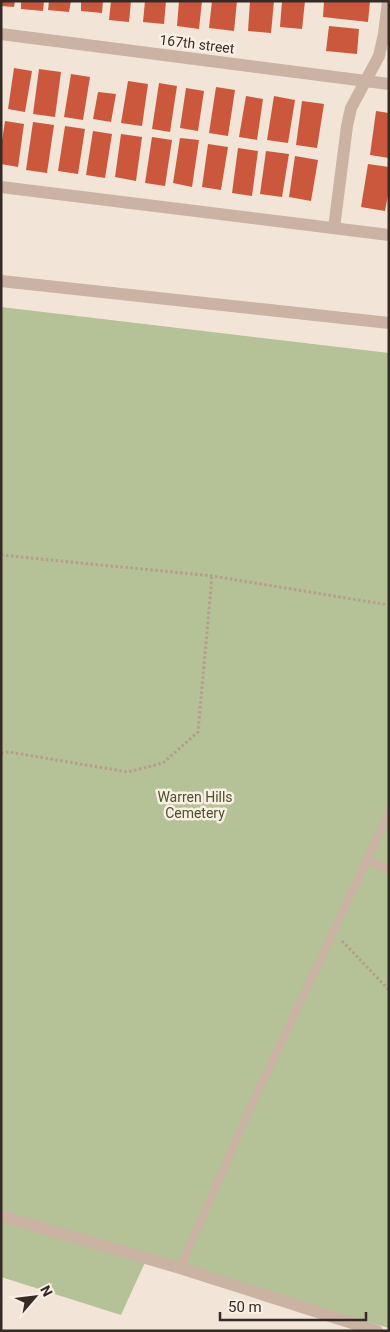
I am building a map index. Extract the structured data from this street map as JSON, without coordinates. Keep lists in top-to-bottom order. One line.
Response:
{"streets":{"street":["167th street"]},"parks":["Warren Hills Cemetery"],"scale_bar":"50 m","north":"top right"}
